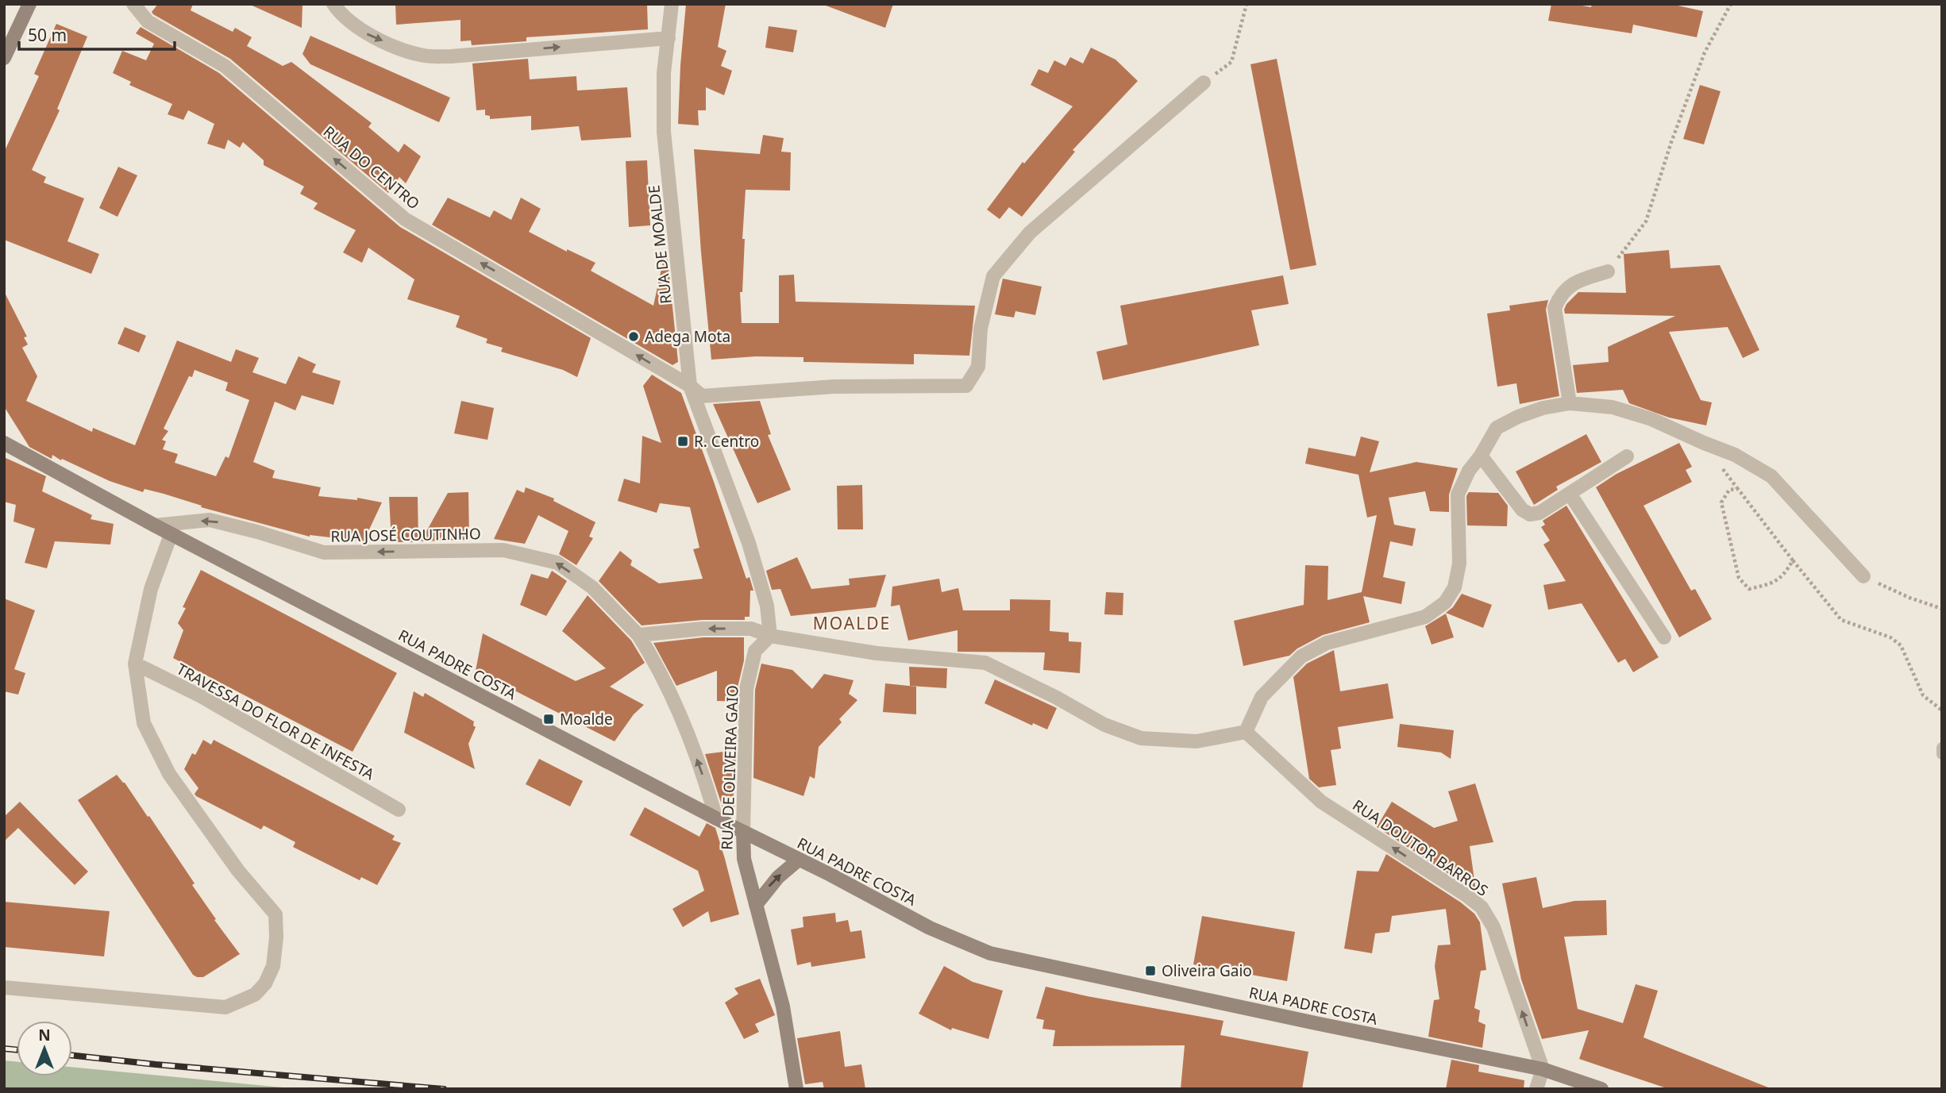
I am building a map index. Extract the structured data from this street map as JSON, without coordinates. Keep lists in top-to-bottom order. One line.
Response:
{"streets":{"street":["RUA DO CENTRO","RUA DE MOALDE","RUA JOSÉ COUTINHO","RUA PADRE COSTA","TRAVESSA DO FLOR DE INFESTA","RUA DE OLIVEIRA GAIO","RUA DOUTOR BARROS"]},"crossings":[["RUA DO CENTRO","RUA DE MOALDE"],["RUA DE MOALDE","RUA DE OLIVEIRA GAIO"],["RUA JOSÉ COUTINHO","RUA PADRE COSTA"],["RUA PADRE COSTA","RUA DE OLIVEIRA GAIO"],["RUA PADRE COSTA","RUA DOUTOR BARROS"]],"one_way":["RUA DO CENTRO","RUA JOSÉ COUTINHO","RUA DOUTOR BARROS"],"districts":["MOALDE"],"places":{"other":["Adega Mota"],"transit":["R. Centro","Moalde","Oliveira Gaio"]},"scale_bar":"50 m","north":"top"}
